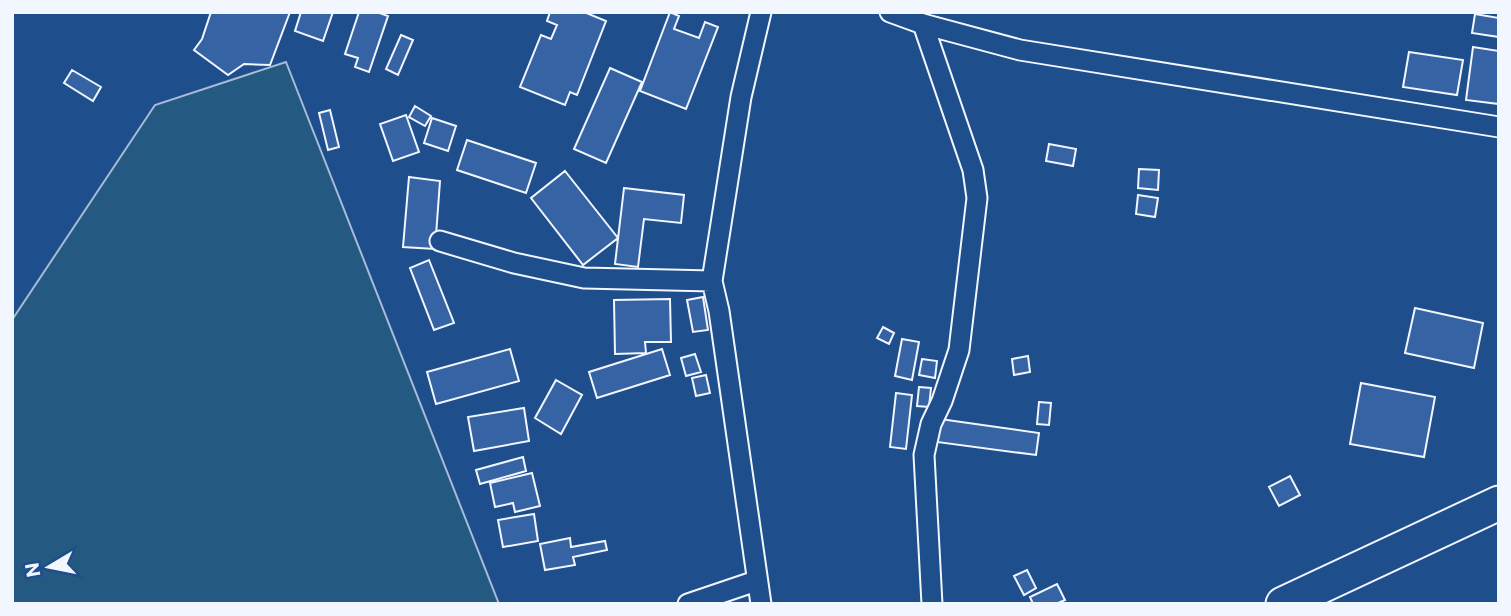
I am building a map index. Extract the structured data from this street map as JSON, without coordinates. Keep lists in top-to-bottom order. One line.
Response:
{"north":"left"}
